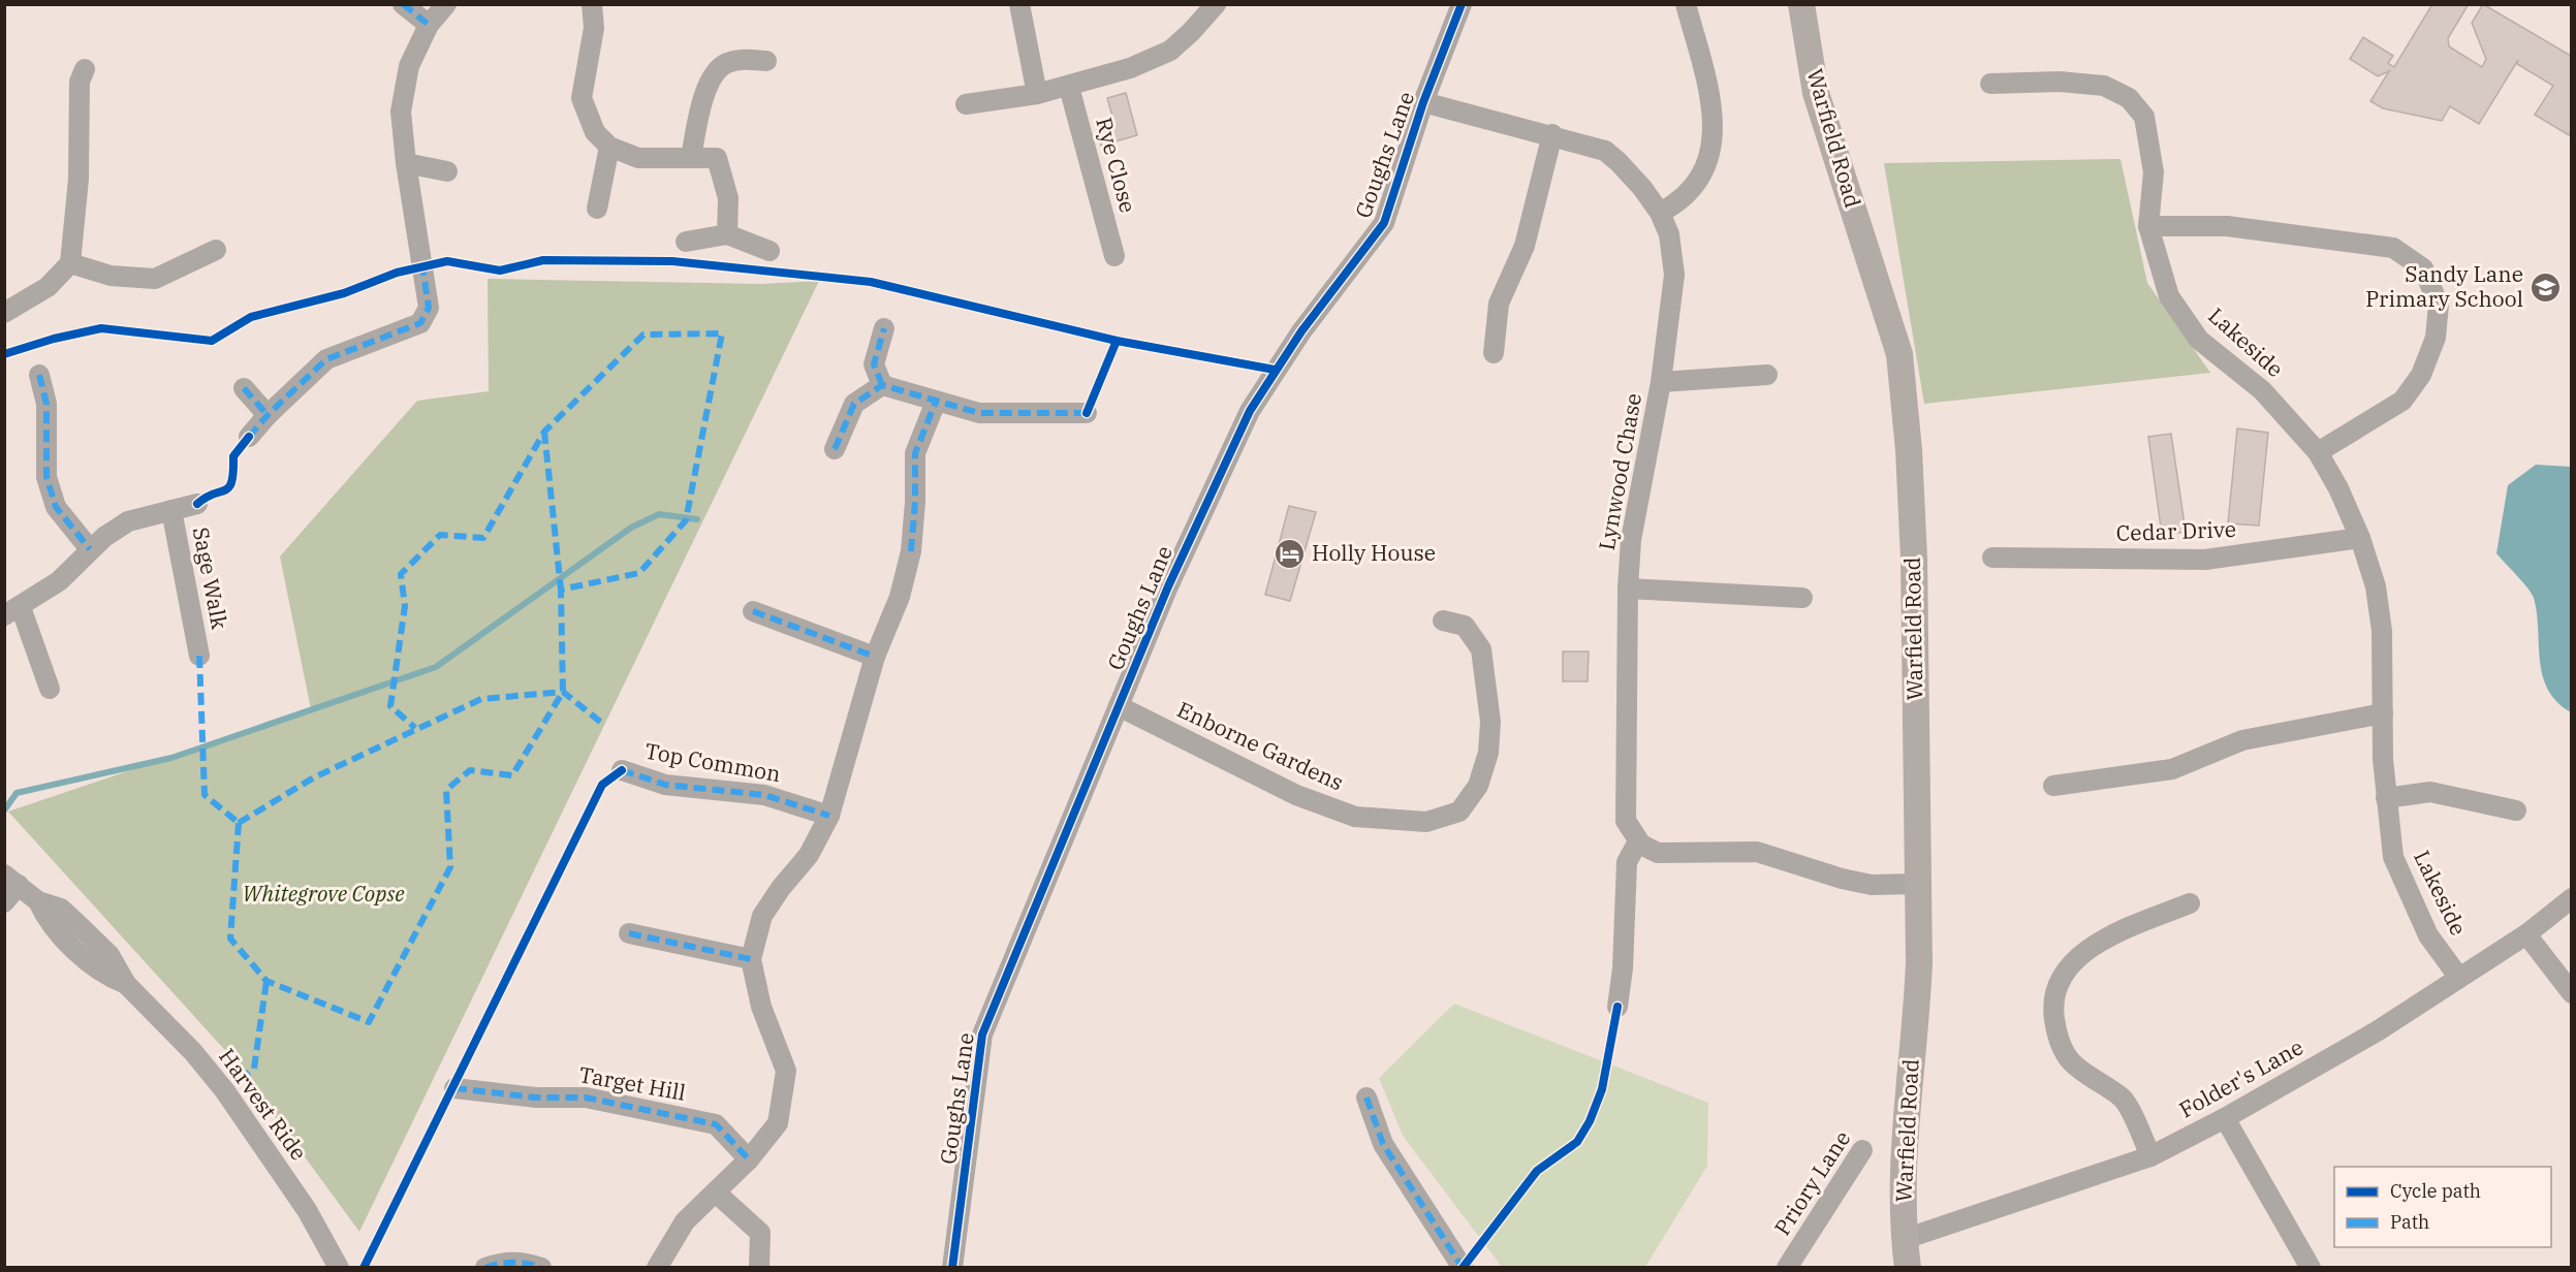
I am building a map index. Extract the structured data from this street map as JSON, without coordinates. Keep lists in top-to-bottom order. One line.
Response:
{"streets":{"main road":["Warfield Road"],"street":["Goughs Lane","Rye Close","Lakeside","Lynwood Chase","Cedar Drive","Sage Walk","Enborne Gardens","Top Common","Folder's Lane","Target Hill","Harvest Ride","Priory Lane"]},"crossings":[["Warfield Road","Folder's Lane"],["Goughs Lane","Lynwood Chase"],["Goughs Lane","Enborne Gardens"],["Lakeside","Cedar Drive"],["Lakeside","Folder's Lane"]],"parks":["Whitegrove Copse"],"places":{"school or university":["Sandy Lane Primary School"],"hotel":["Holly House"]},"legend":["Cycle path","Path"]}
